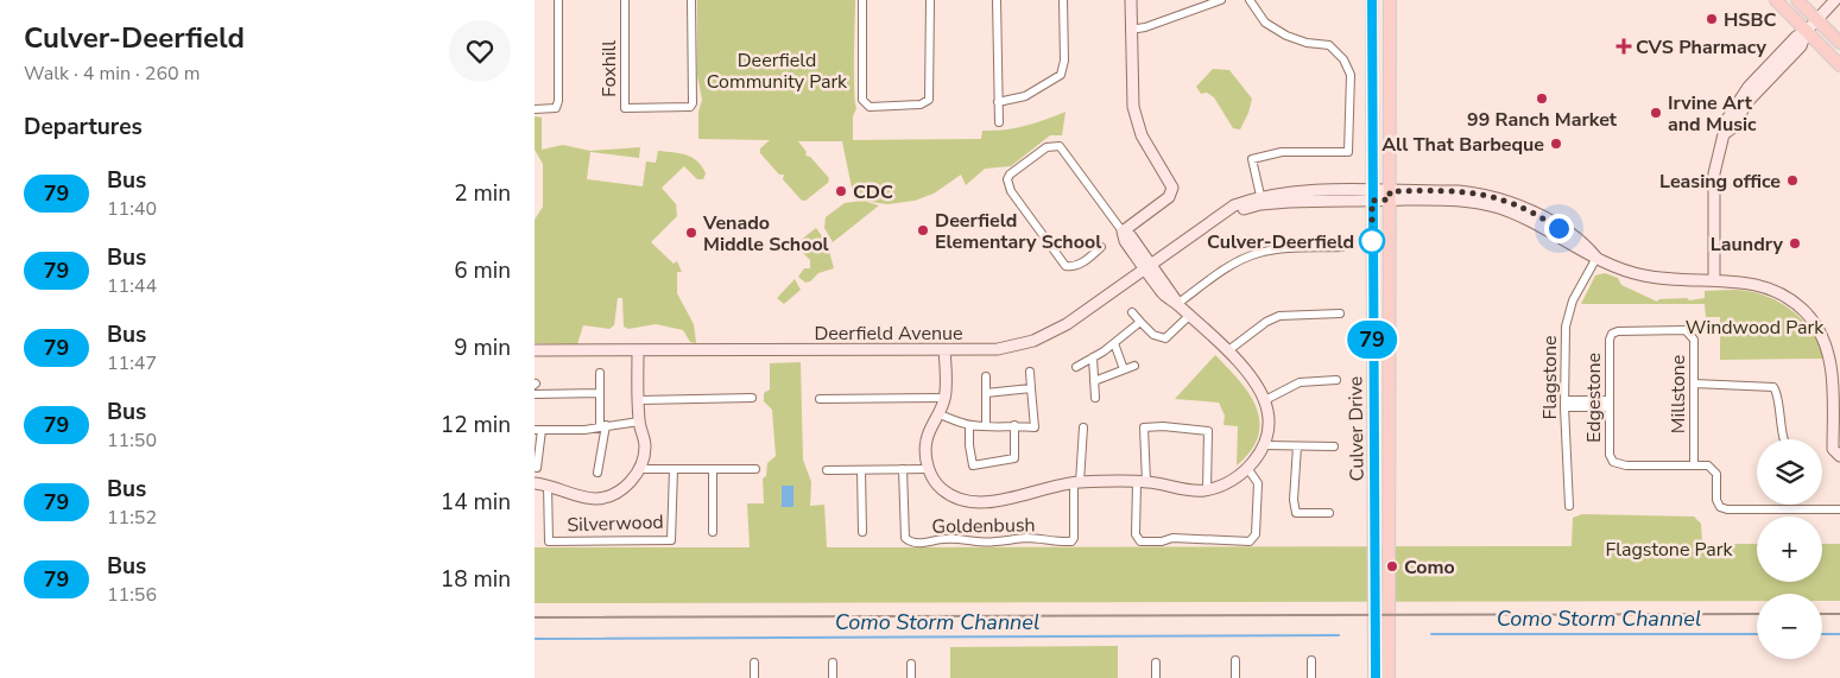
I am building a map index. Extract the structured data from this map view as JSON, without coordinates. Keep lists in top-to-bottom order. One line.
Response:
{"streets":{"main road":["Culver Drive"],"street":["Foxhill","Deerfield Avenue","Flagstone","Millstone","Edgestone","Silverwood","Goldenbush"]},"crossings":[["Deerfield Avenue","Flagstone"],["Deerfield Avenue","Culver Drive"],["Millstone","Edgestone"]],"water":["Como Storm Channel"],"parks":["Deerfield Community Park","Windwood Park","Flagstone Park"],"places":{"other":["HSBC","99 Ranch Market","Irvine Art and Music","All That Barbeque","Leasing office","CDC","Deerfield Elementary School","Venado Middle School","Culver-Deerfield","Laundry","Como"],"health":["CVS Pharmacy"]},"lines":["bus line 79"],"page":{"heading":[["Culver-Deerfield","Walk · 4 min · 260 m"],"Departures"],"on_map":"79","list":[{"mark":"79","name":"Bus","note":"11:40","value":"2 min"},{"mark":"79","name":"Bus","note":"11:44","value":"6 min"},{"mark":"79","name":"Bus","note":"11:47","value":"9 min"},{"mark":"79","name":"Bus","note":"11:50","value":"12 min"},{"mark":"79","name":"Bus","note":"11:52","value":"14 min"},{"mark":"79","name":"Bus","note":"11:56","value":"18 min"}],"map_buttons":["+","−"]}}
